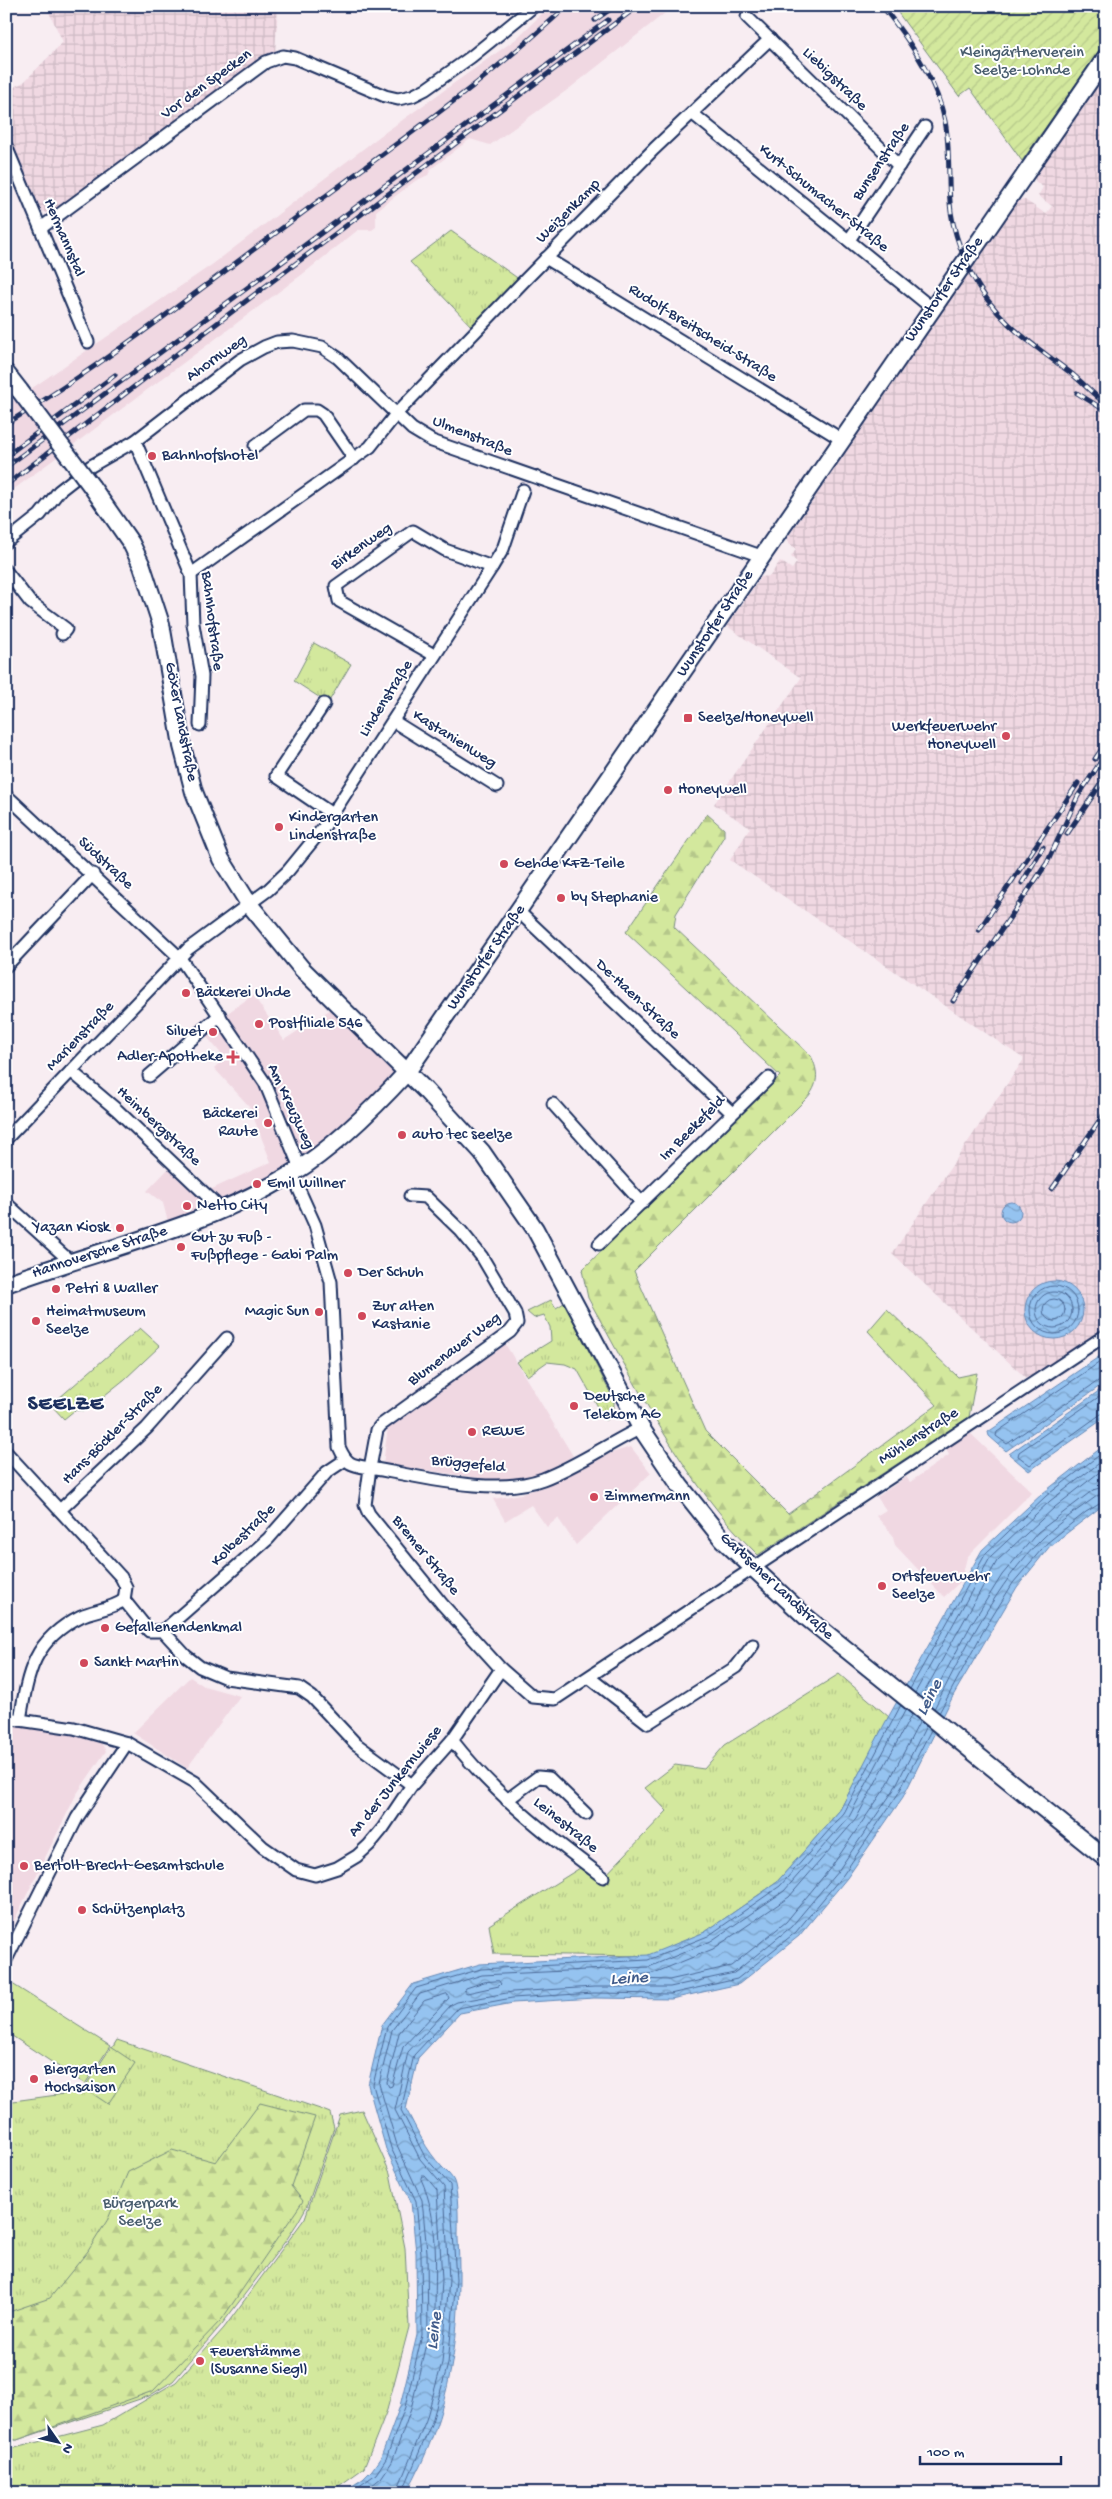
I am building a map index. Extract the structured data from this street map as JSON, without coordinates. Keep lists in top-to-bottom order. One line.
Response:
{"streets":{"main road":["Wunstorfer Straße","Göxer Landstraße","Hannoversche Straße","Garbsener Landstraße"],"street":["Liebigstraße","Vor den Specken","Bunsenstraße","Kurt-Schumacher-Straße","Weizenkamp","Hermannstal","Rudolf-Breitscheid-Straße","Ahornweg","Ulmenstraße","Birkenweg","Bahnhofstraße","Lindenstraße","Kastanienweg","Südstraße","De-Haen-Straße","Marienstraße","Am Kreuzweg","Heimbergstraße","Im Beekefeld","Blumenauer Weg","Hans-Böckler-Straße","Mühlenstraße","Brüggefeld","Kolbestraße","Bremer Straße","An der Junkernwiese","Leinestraße"]},"crossings":[["Liebigstraße","Bunsenstraße"],["Liebigstraße","Weizenkamp"],["Vor den Specken","Hermannstal"],["Bunsenstraße","Kurt-Schumacher-Straße"],["Kurt-Schumacher-Straße","Weizenkamp"],["Kurt-Schumacher-Straße","Wunstorfer Straße"],["Weizenkamp","Rudolf-Breitscheid-Straße"],["Weizenkamp","Ahornweg"],["Weizenkamp","Ulmenstraße"],["Wunstorfer Straße","Rudolf-Breitscheid-Straße"],["Wunstorfer Straße","Ulmenstraße"],["Wunstorfer Straße","Göxer Landstraße"],["Wunstorfer Straße","De-Haen-Straße"],["Wunstorfer Straße","Am Kreuzweg"],["Wunstorfer Straße","Hannoversche Straße"],["Wunstorfer Straße","Garbsener Landstraße"],["Ahornweg","Ulmenstraße"],["Ahornweg","Bahnhofstraße"],["Birkenweg","Lindenstraße"],["Lindenstraße","Göxer Landstraße"],["Lindenstraße","Kastanienweg"],["Göxer Landstraße","Garbsener Landstraße"],["Südstraße","Marienstraße"],["Südstraße","Am Kreuzweg"],["De-Haen-Straße","Im Beekefeld"],["Marienstraße","Am Kreuzweg"],["Marienstraße","Heimbergstraße"],["Am Kreuzweg","Hannoversche Straße"],["Heimbergstraße","Hannoversche Straße"],["Blumenauer Weg","Brüggefeld"],["Blumenauer Weg","Bremer Straße"],["Mühlenstraße","Bremer Straße"],["Mühlenstraße","Garbsener Landstraße"],["Brüggefeld","Bremer Straße"],["Brüggefeld","Garbsener Landstraße"],["Bremer Straße","Garbsener Landstraße"],["Bremer Straße","An der Junkernwiese"],["An der Junkernwiese","Leinestraße"]],"districts":["SEELZE"],"water":["Leine"],"parks":["Kleingärtnerverein Seelze-Lohnde","Bürgerpark Seelze"],"places":{"other":["Bahnhofshotel","Werkfeuerwehr Honeywell","Honeywell","Kindergarten Lindenstraße","Gehde KFZ-Teile","by Stephanie","Bäckerei Uhde","Postfiliale 546","Siluet","Bäckerei Raute","auto tec seelze","Emil Willner","Netto City","Yazan Kiosk","Gut zu Fuß - Fußpflege - Gabi Palm","Der Schuh","Petri & Waller","Magic Sun","Zur alten Kastanie","Heimatmuseum Seelze","Deutsche Telekom AG","REWE","Zimmermann","Ortsfeuerwehr Seelze","Gefallenendenkmal","Sankt Martin","Bertolt-Brecht-Gesamtschule","Schützenplatz","Biergarten Hochsaison","Feuerstämme (Susanne Siegl)"],"transit":["Seelze/Honeywell"],"health":["Adler-Apotheke"]},"scale_bar":"100 m","north":"bottom right"}
